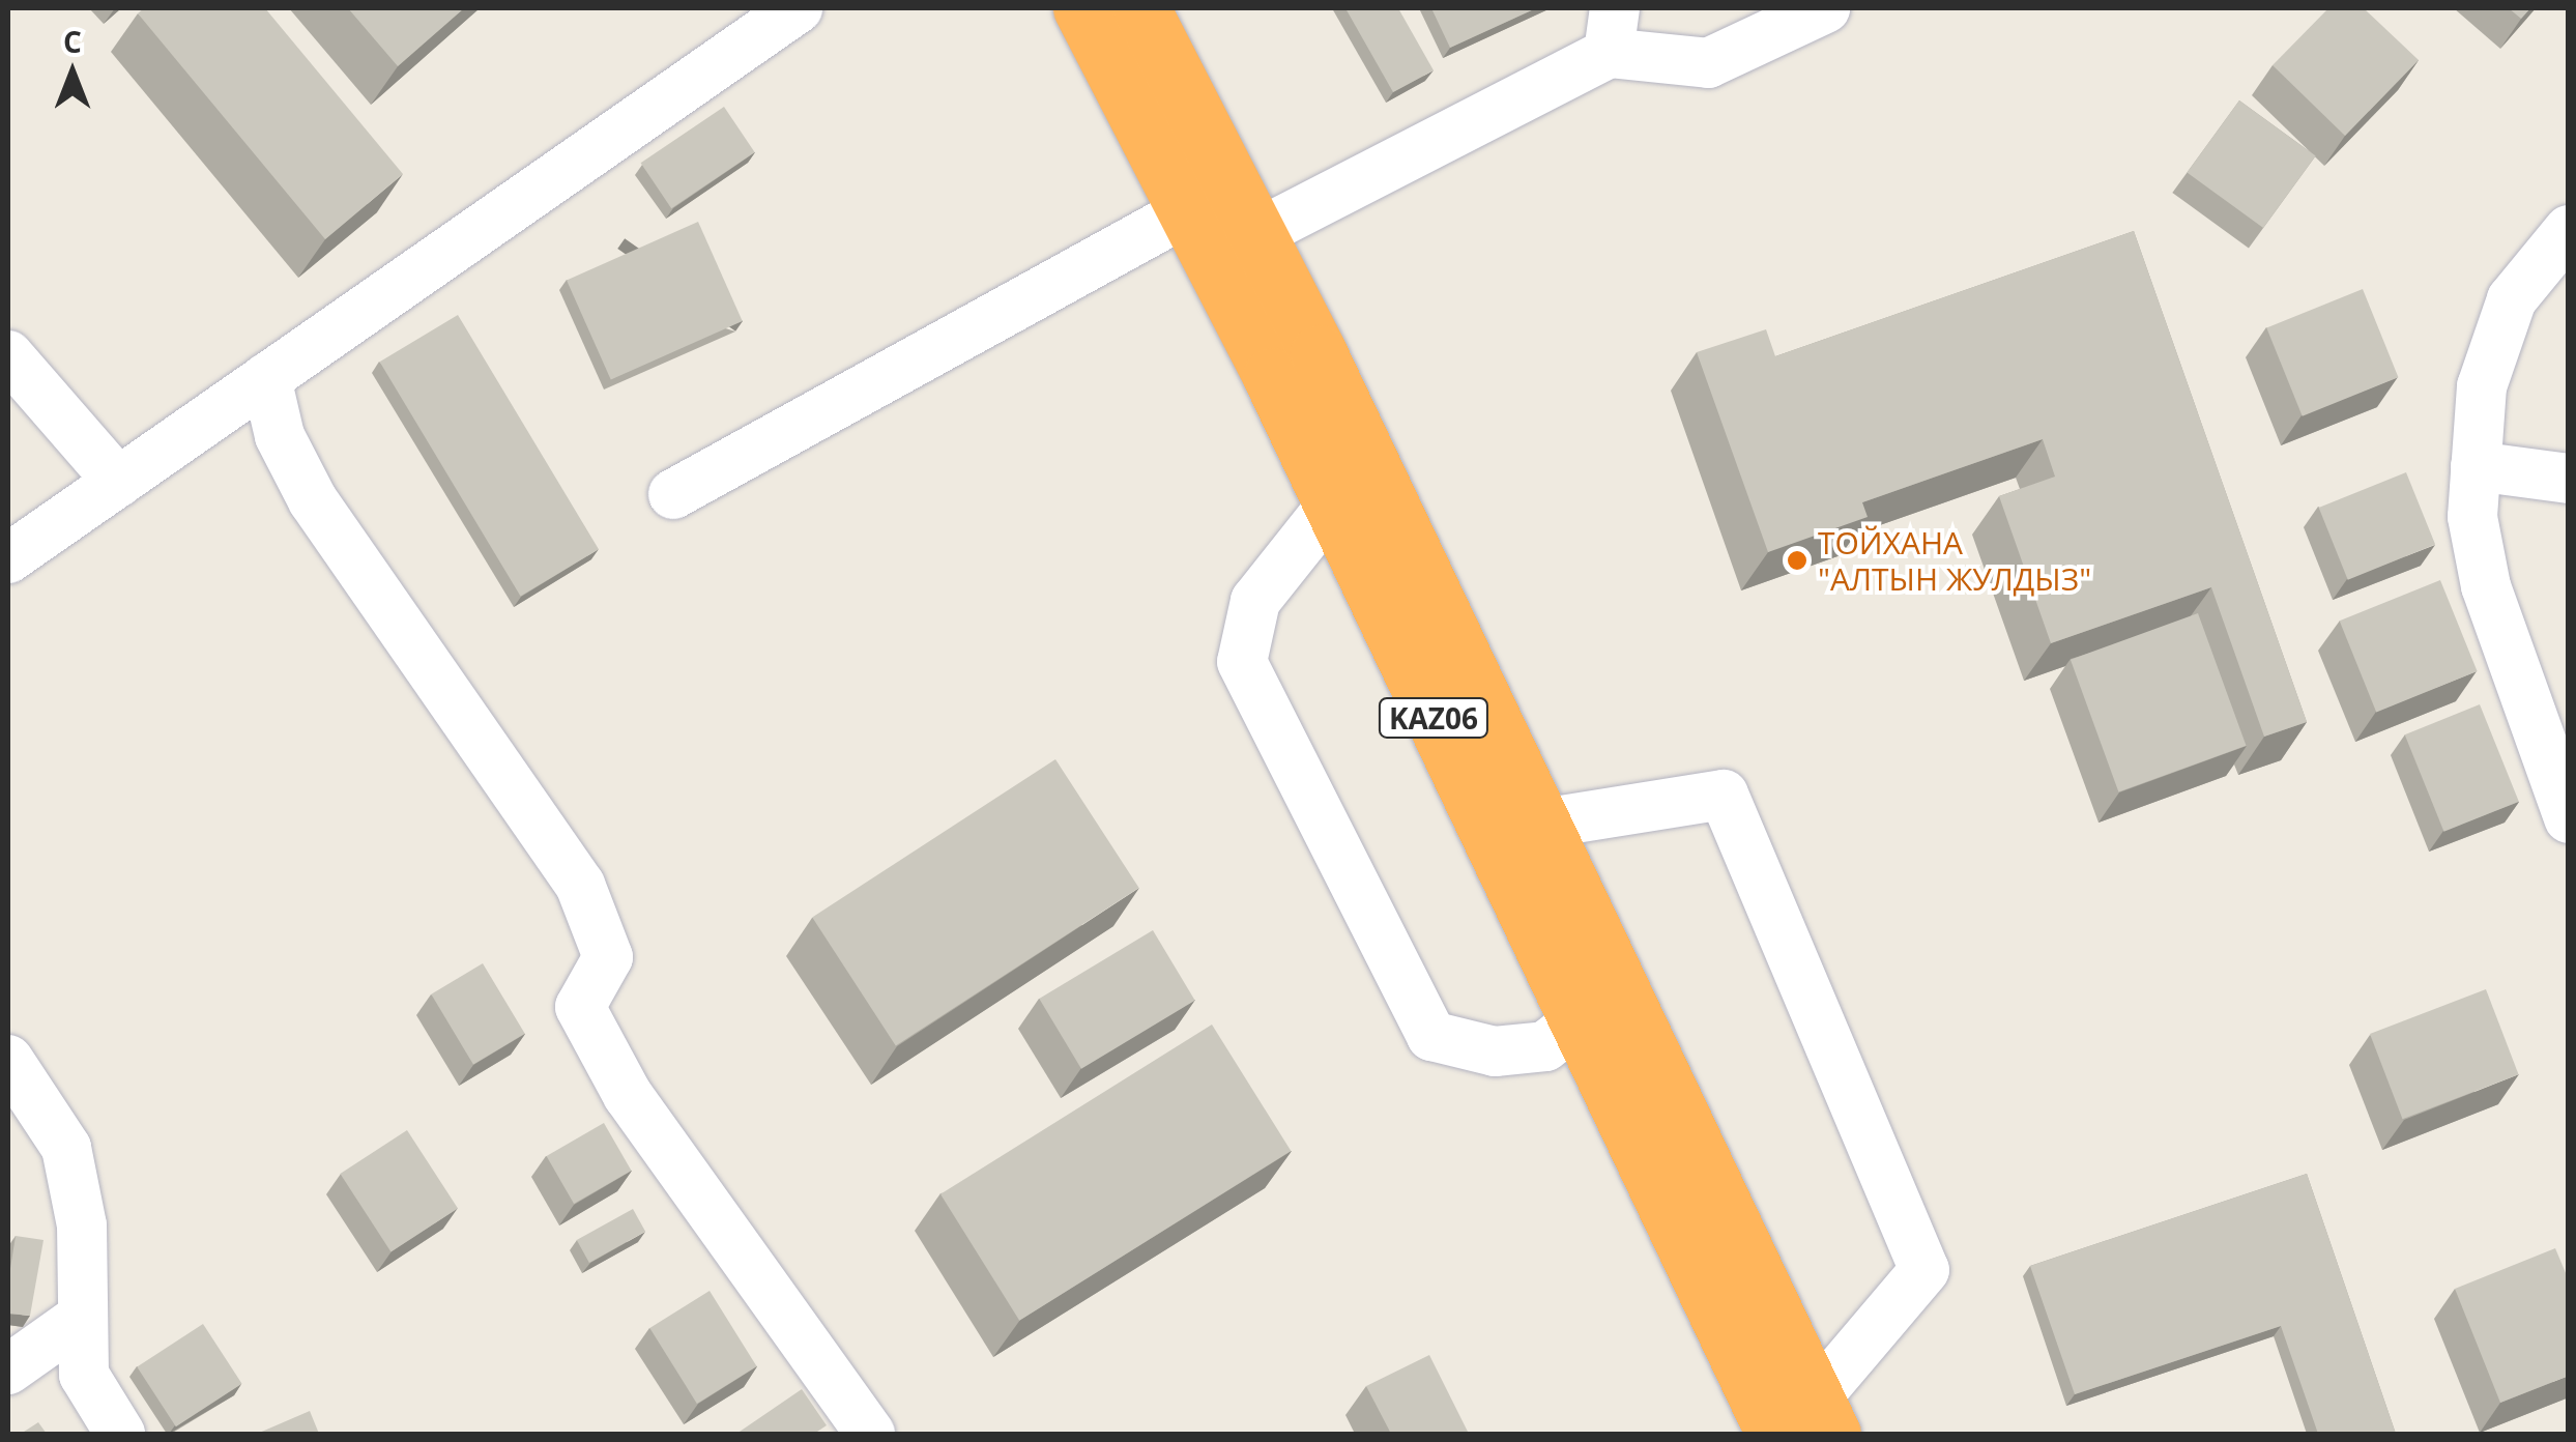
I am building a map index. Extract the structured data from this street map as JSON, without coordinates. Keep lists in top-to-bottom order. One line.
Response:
{"streets":{"highway":["KАZ06"]},"places":["ТОЙХАНА \"АЛТЫН ЖУЛДЫЗ\""],"north":"top"}
